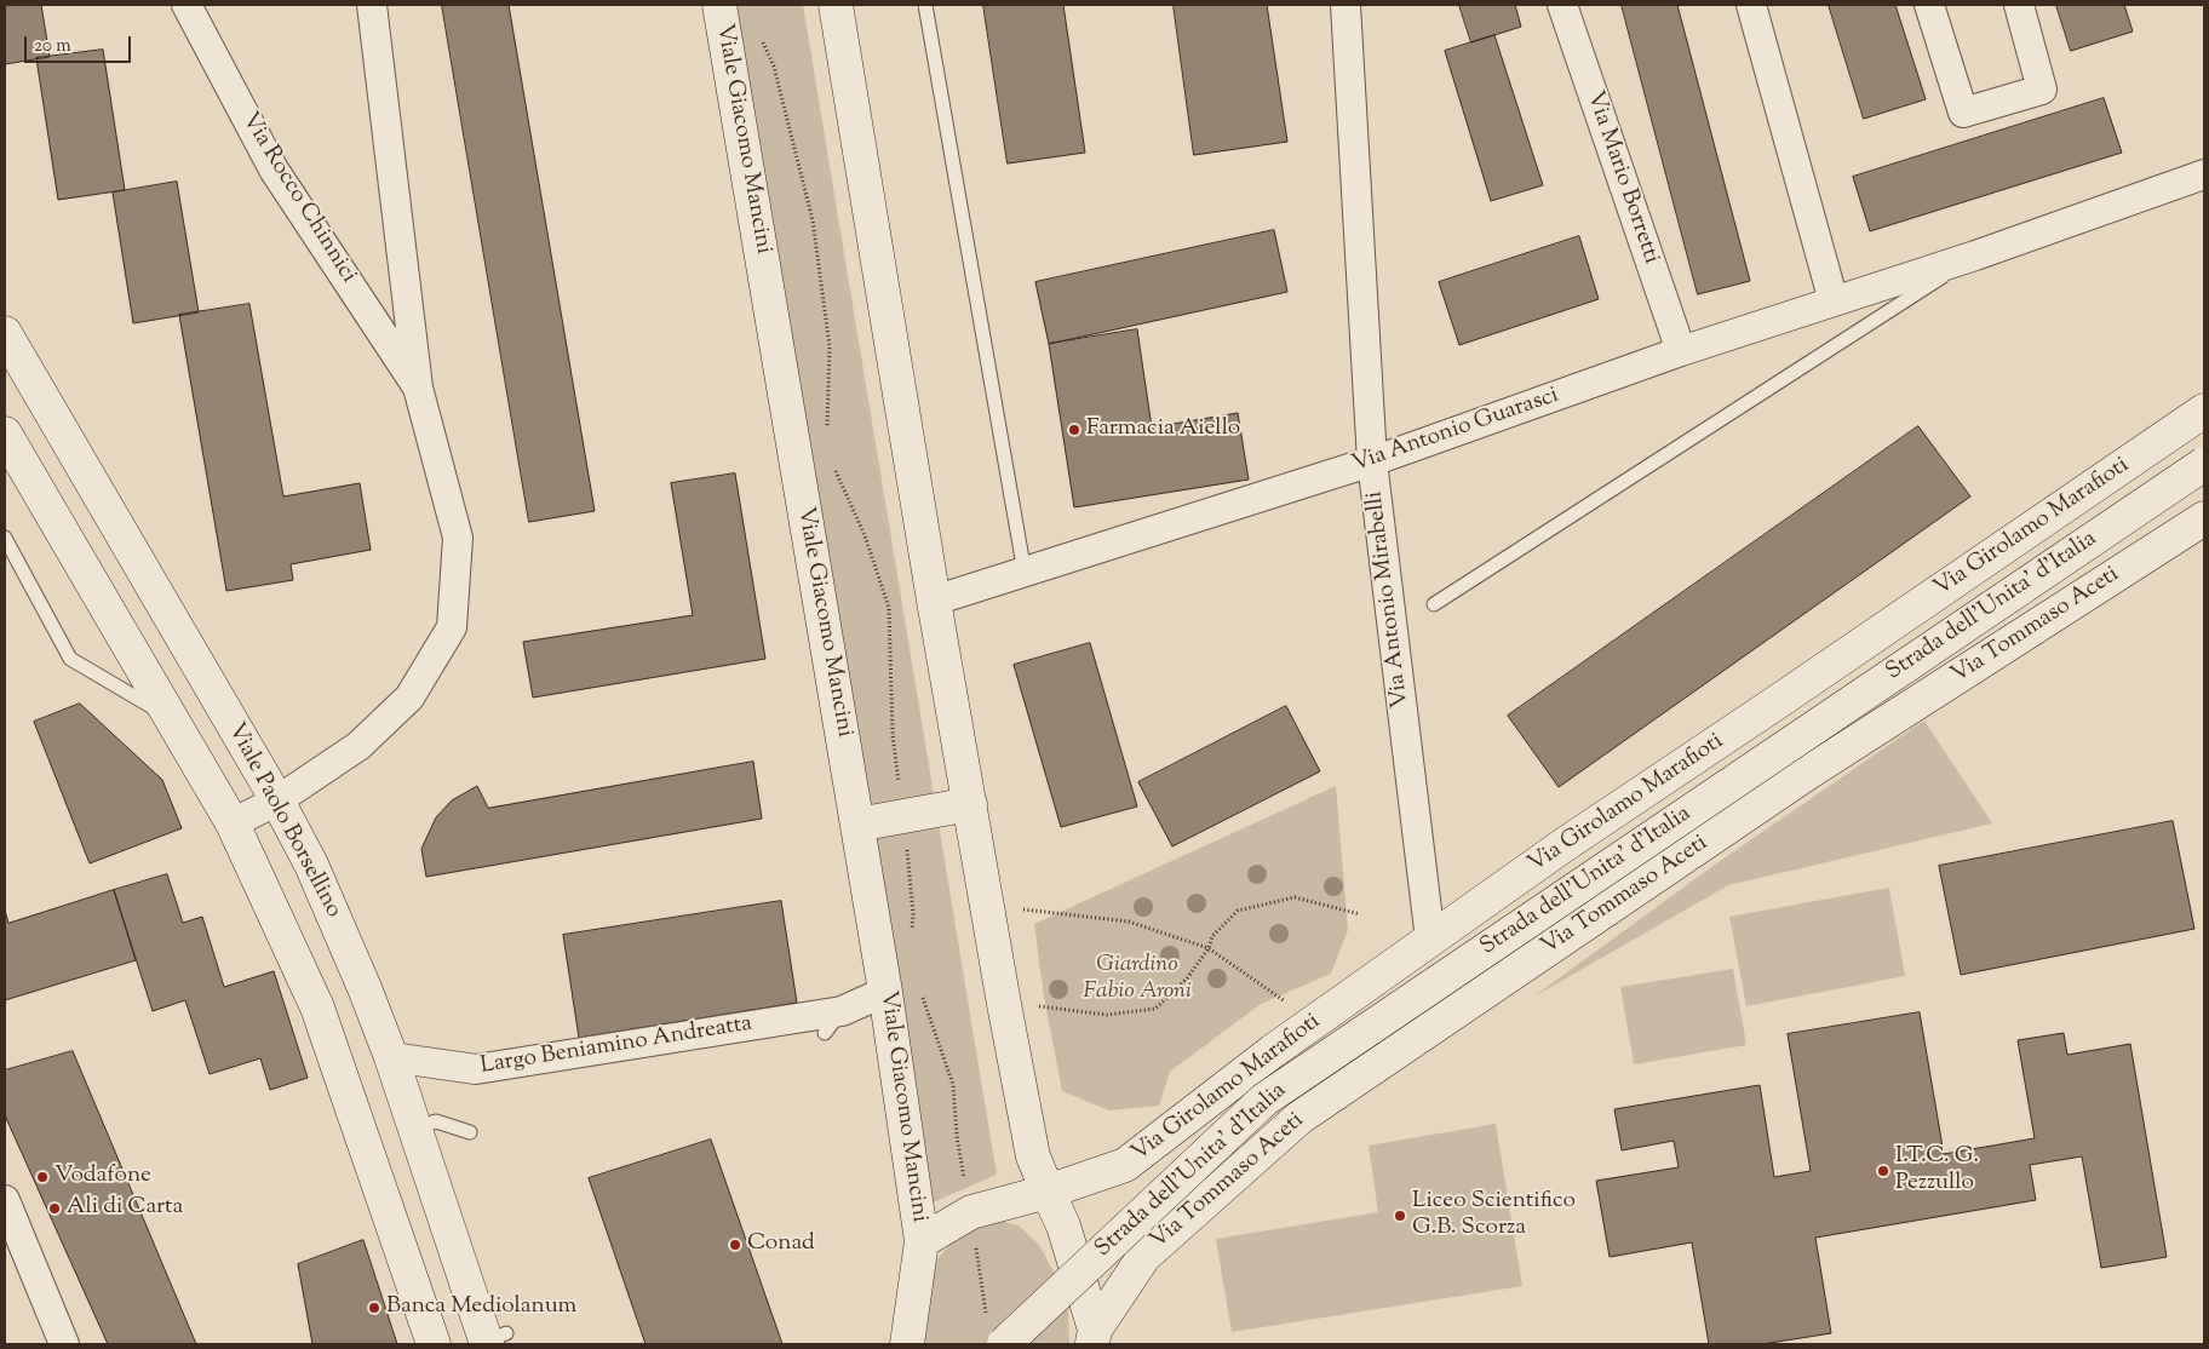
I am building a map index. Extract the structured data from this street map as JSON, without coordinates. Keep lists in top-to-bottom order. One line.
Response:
{"streets":{"street":["Viale Giacomo Mancini","Via Mario Borretti","Via Rocco Chinnici","Via Antonio Guarasci","Via Girolamo Marafioti","Via Antonio Mirabelli","Strada dell'Unita' d'Italia","Via Tommaso Aceti","Viale Paolo Borsellino","Largo Beniamino Andreatta"]},"crossings":[["Viale Giacomo Mancini","Via Girolamo Marafioti"],["Viale Giacomo Mancini","Largo Beniamino Andreatta"],["Via Mario Borretti","Via Antonio Guarasci"],["Via Rocco Chinnici","Viale Paolo Borsellino"],["Via Antonio Guarasci","Via Antonio Mirabelli"],["Via Girolamo Marafioti","Via Antonio Mirabelli"],["Viale Paolo Borsellino","Largo Beniamino Andreatta"]],"parks":["Giardino Fabio Aroni"],"places":["Farmacia Aiello","I.T.C. G. Pezzullo","Vodafone","Ali di Carta","Liceo Scientifico G.B. Scorza","Conad","Banca Mediolanum"],"scale_bar":"20 m"}
